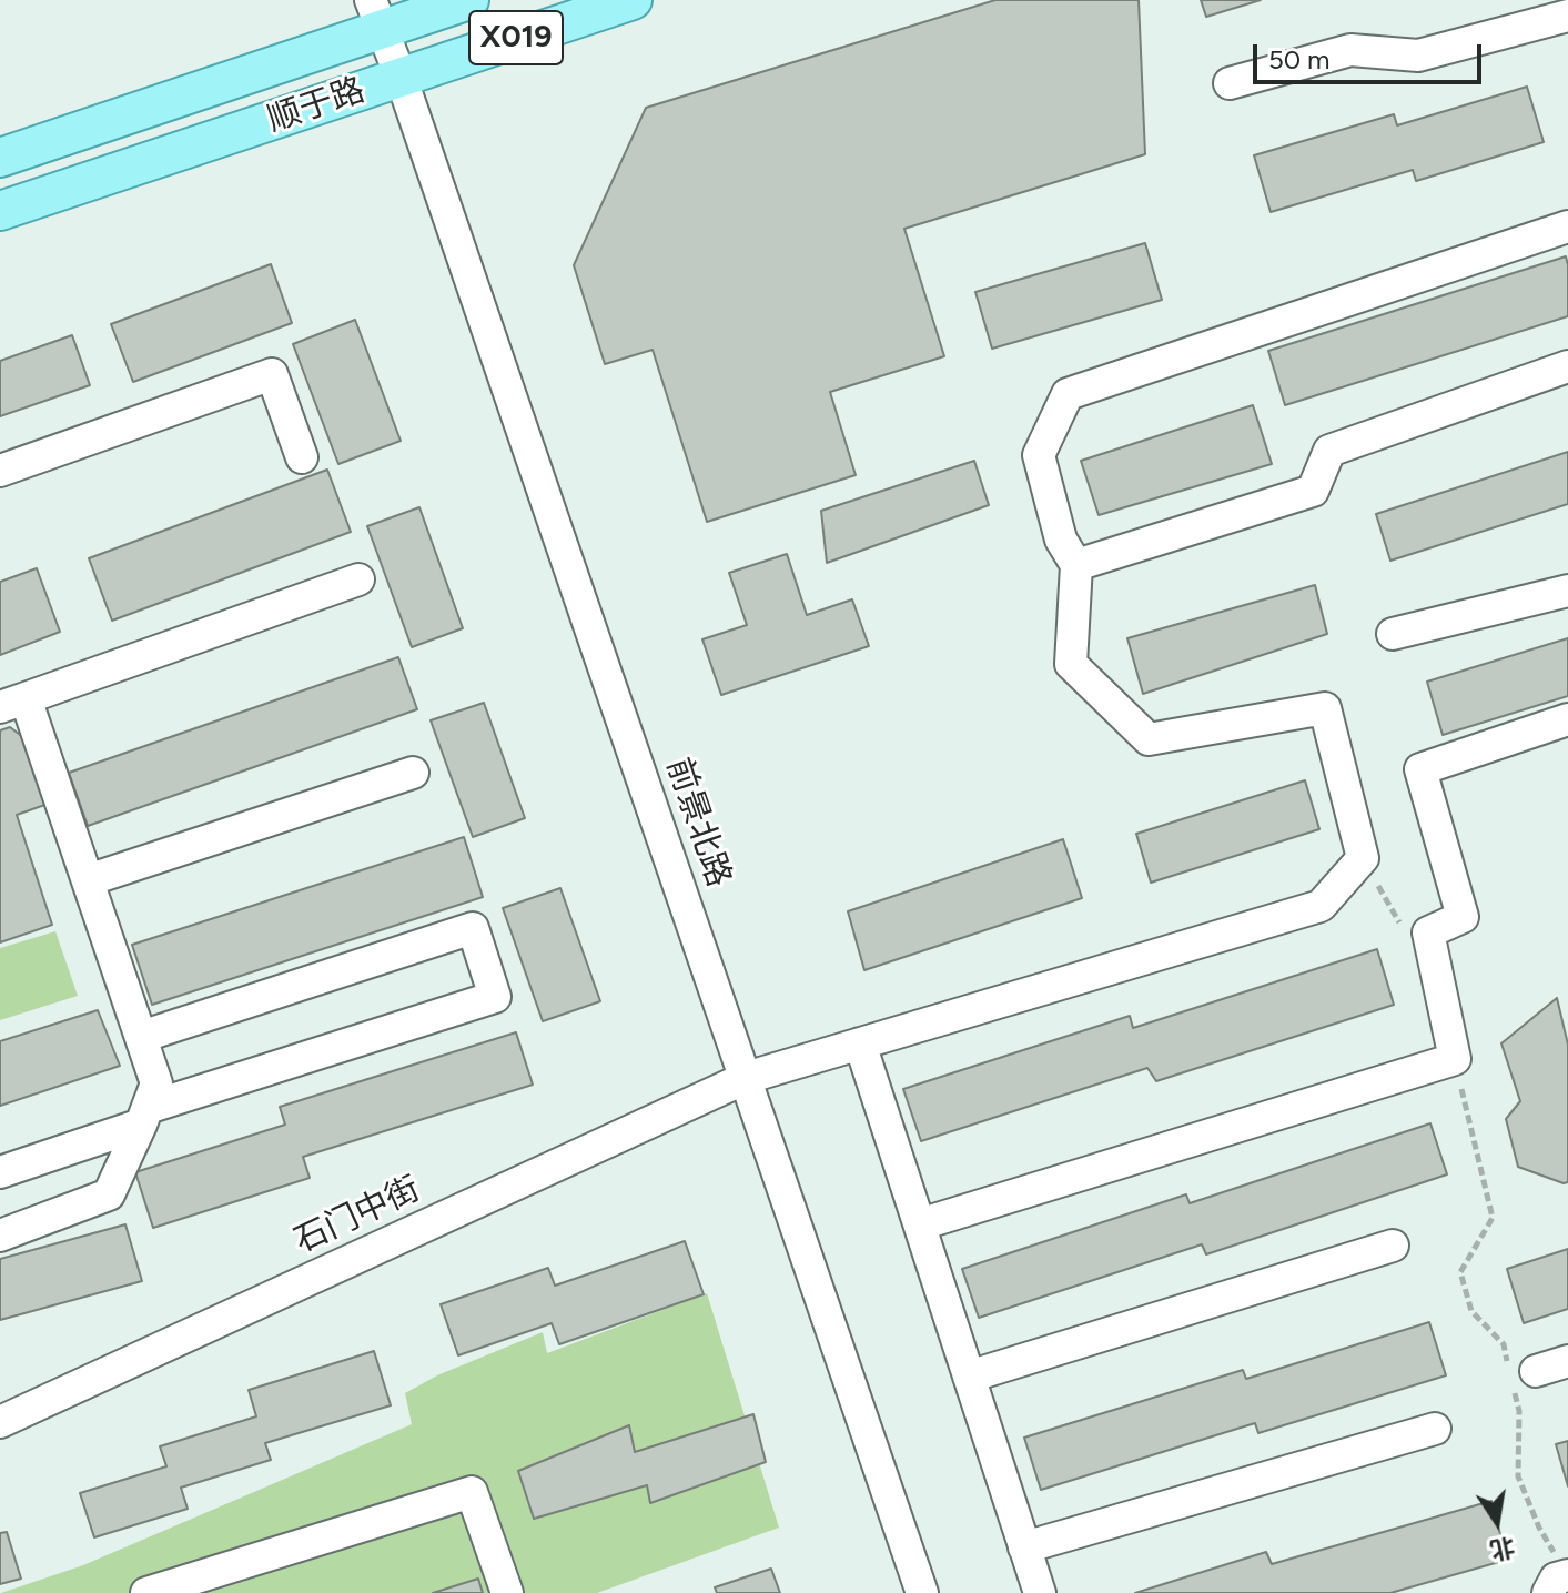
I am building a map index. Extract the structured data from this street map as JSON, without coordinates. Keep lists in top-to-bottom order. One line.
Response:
{"streets":{"main road":["X019","顺于路"],"street":["前景北路","石门中街"]},"crossings":[["顺于路","前景北路"],["前景北路","石门中街"]],"scale_bar":"50 m","north":"bottom"}
